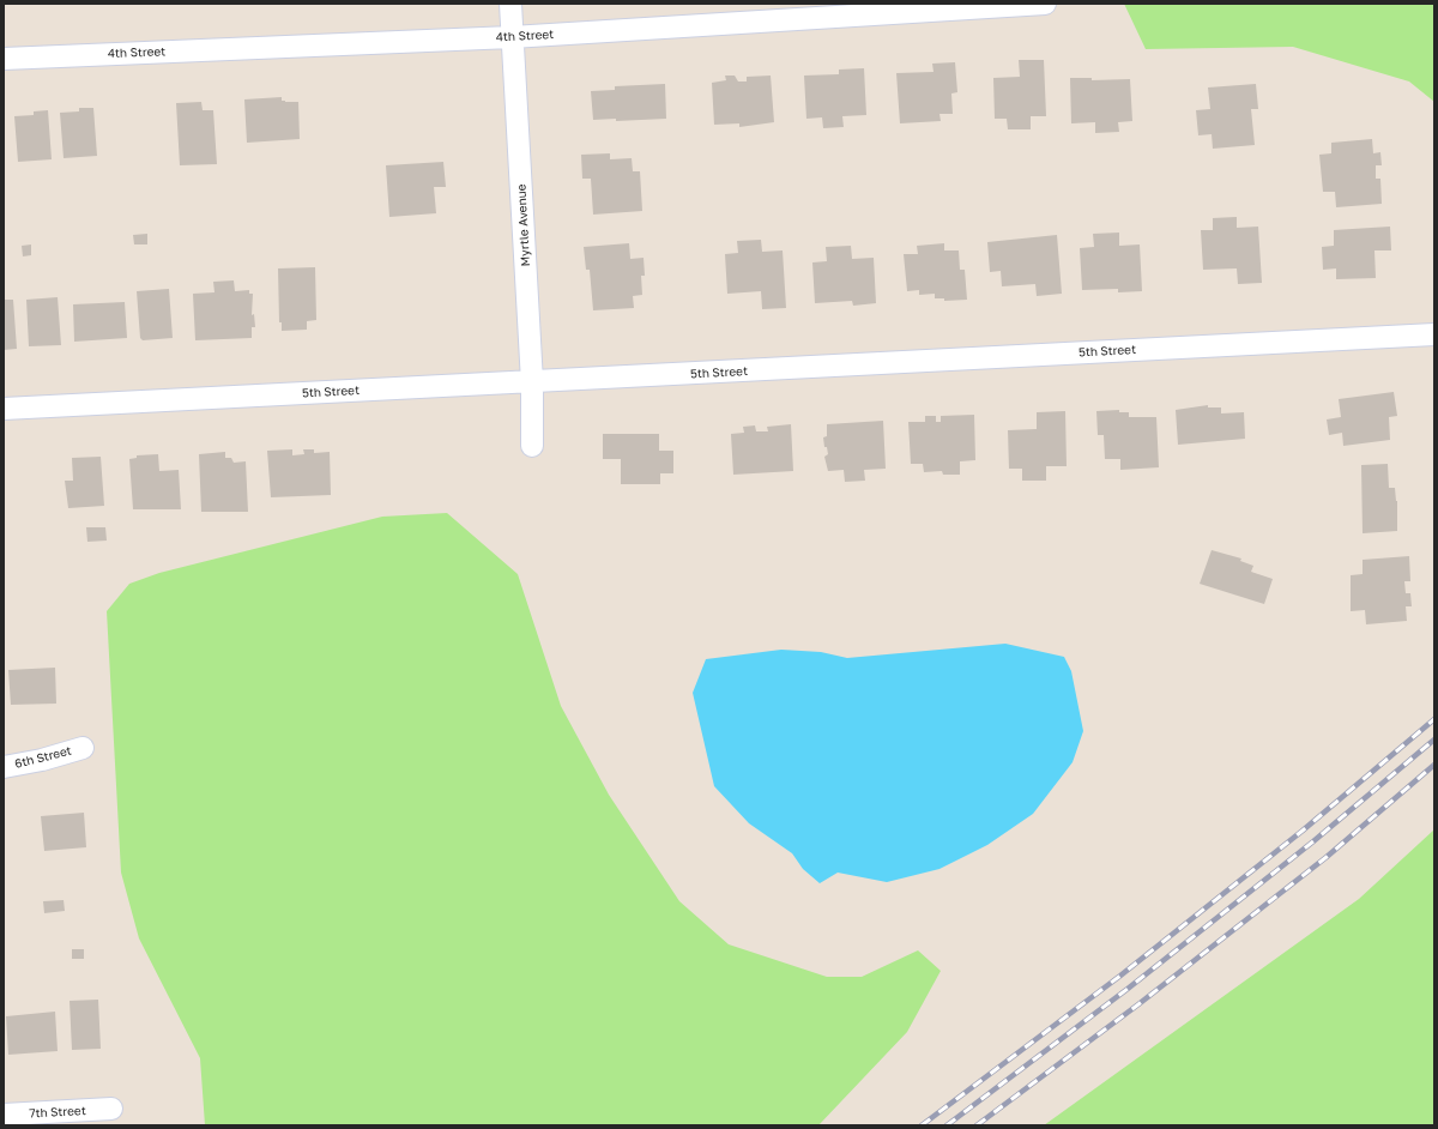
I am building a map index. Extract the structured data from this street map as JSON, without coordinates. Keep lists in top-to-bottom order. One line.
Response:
{"streets":{"street":["4th Street","Myrtle Avenue","5th Street","6th Street","7th Street"]},"crossings":[["4th Street","Myrtle Avenue"],["Myrtle Avenue","5th Street"]]}
